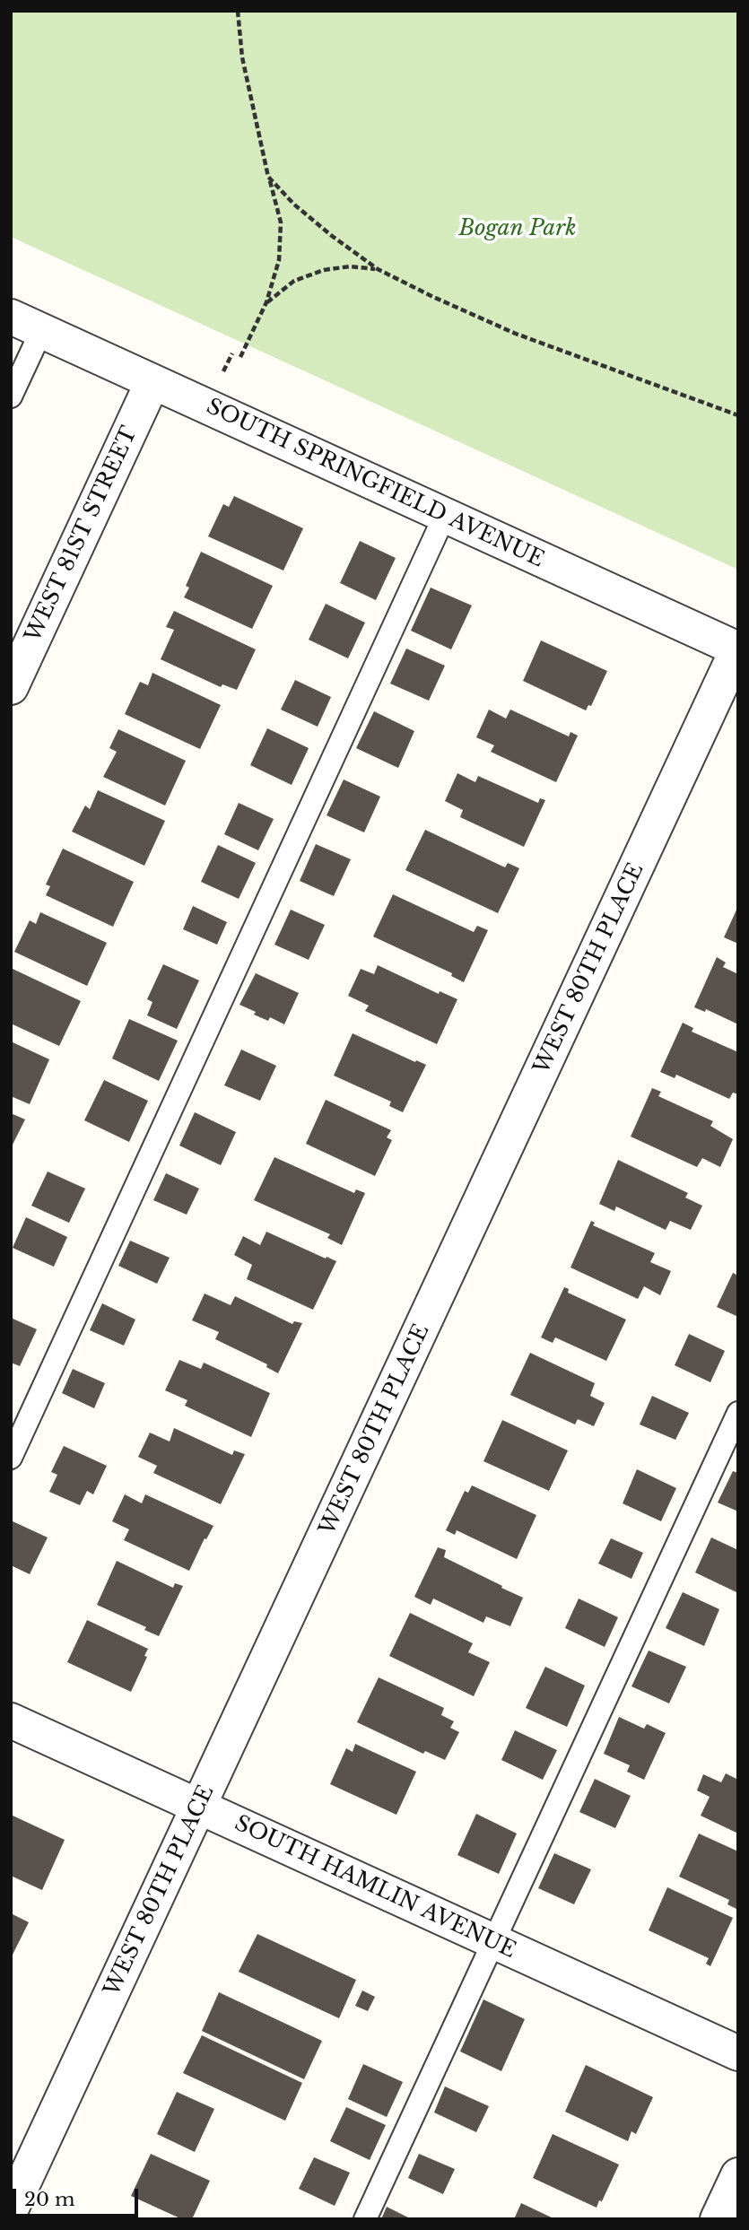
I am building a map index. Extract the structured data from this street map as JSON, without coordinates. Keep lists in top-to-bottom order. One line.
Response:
{"streets":{"street":["SOUTH SPRINGFIELD AVENUE","WEST 81ST STREET","WEST 80TH PLACE","SOUTH HAMLIN AVENUE"]},"crossings":[["SOUTH SPRINGFIELD AVENUE","WEST 81ST STREET"],["SOUTH SPRINGFIELD AVENUE","WEST 80TH PLACE"],["WEST 80TH PLACE","SOUTH HAMLIN AVENUE"]],"parks":["Bogan Park"],"scale_bar":"20 m"}
